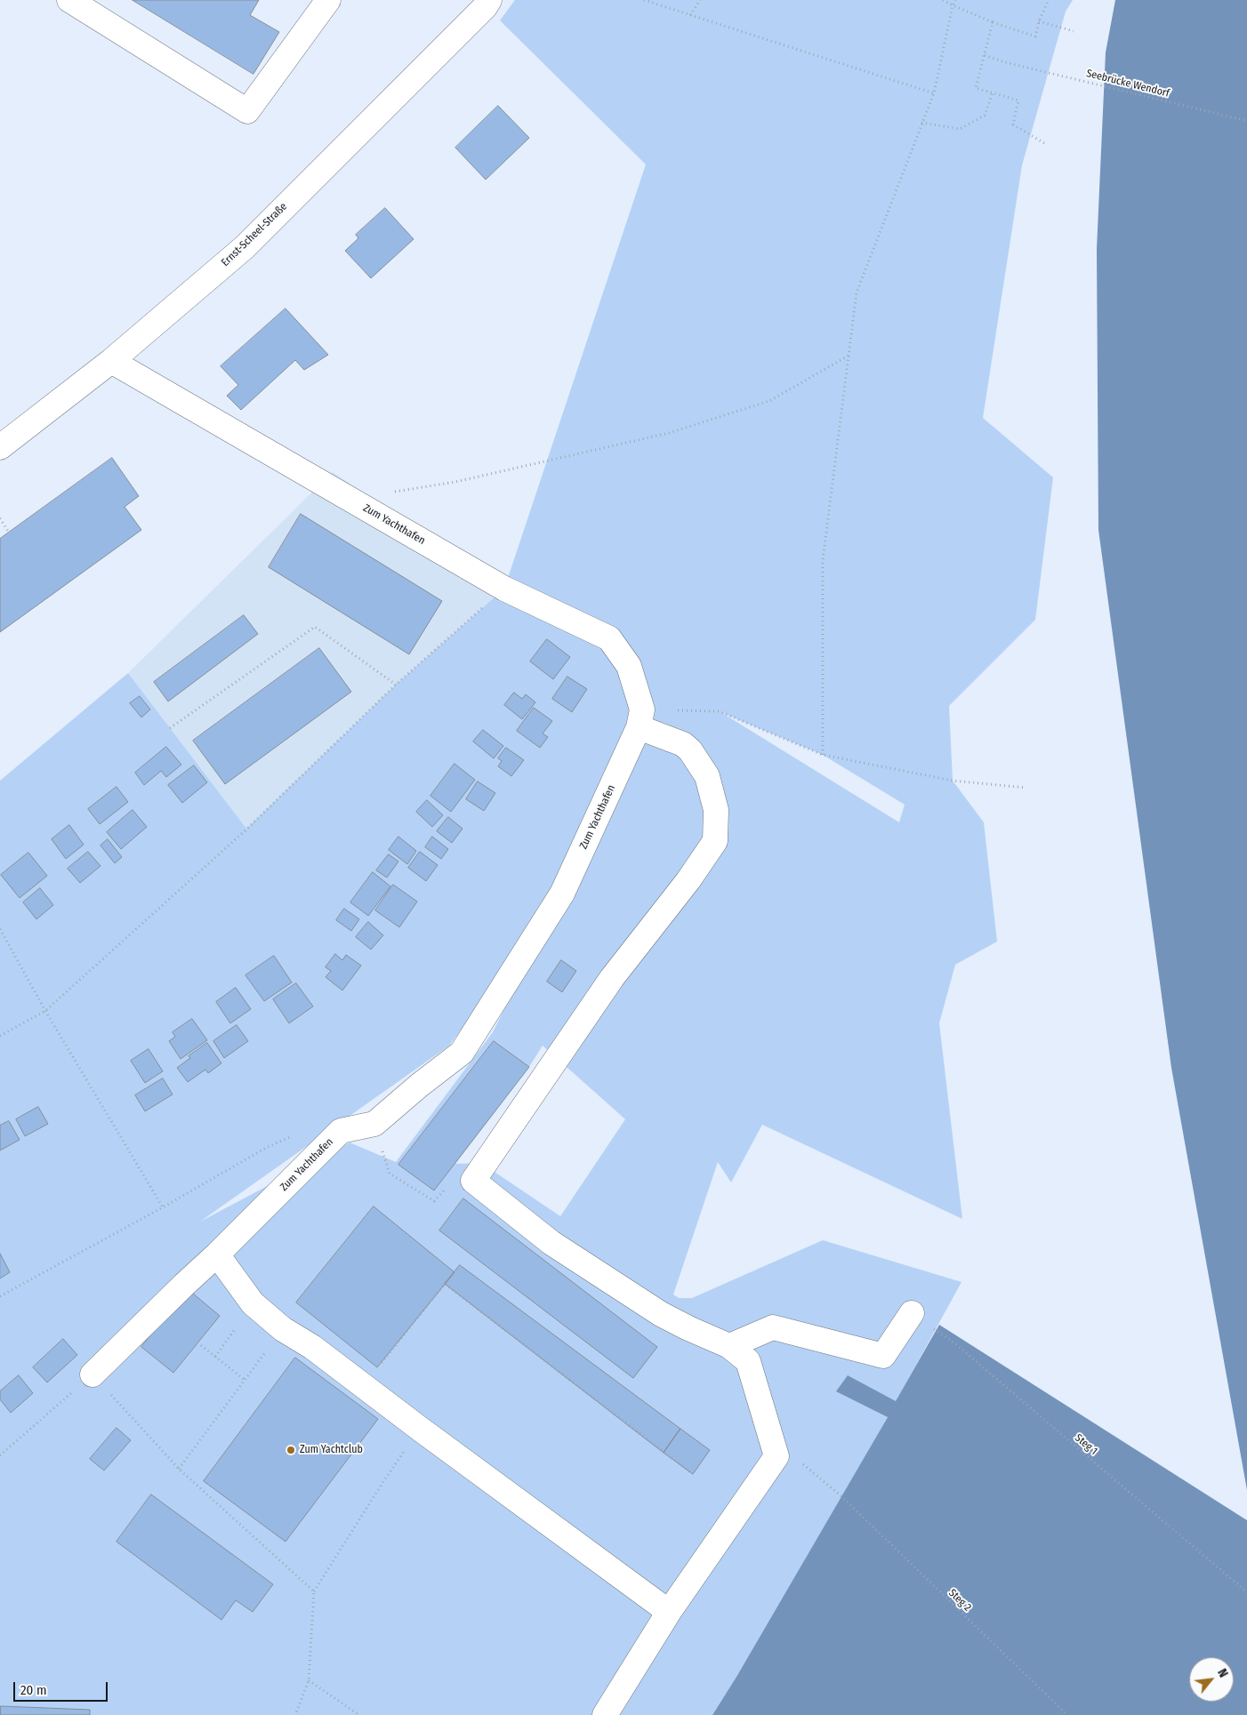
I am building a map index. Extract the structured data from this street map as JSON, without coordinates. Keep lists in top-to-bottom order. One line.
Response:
{"streets":{"street":["Ernst-Scheel-Straße","Zum Yachthafen"],"path":["Seebrücke Wendorf","Steg 1","Steg 2"]},"crossings":[["Ernst-Scheel-Straße","Zum Yachthafen"]],"places":["Zum Yachtclub"],"scale_bar":"20 m","north":"top right"}
